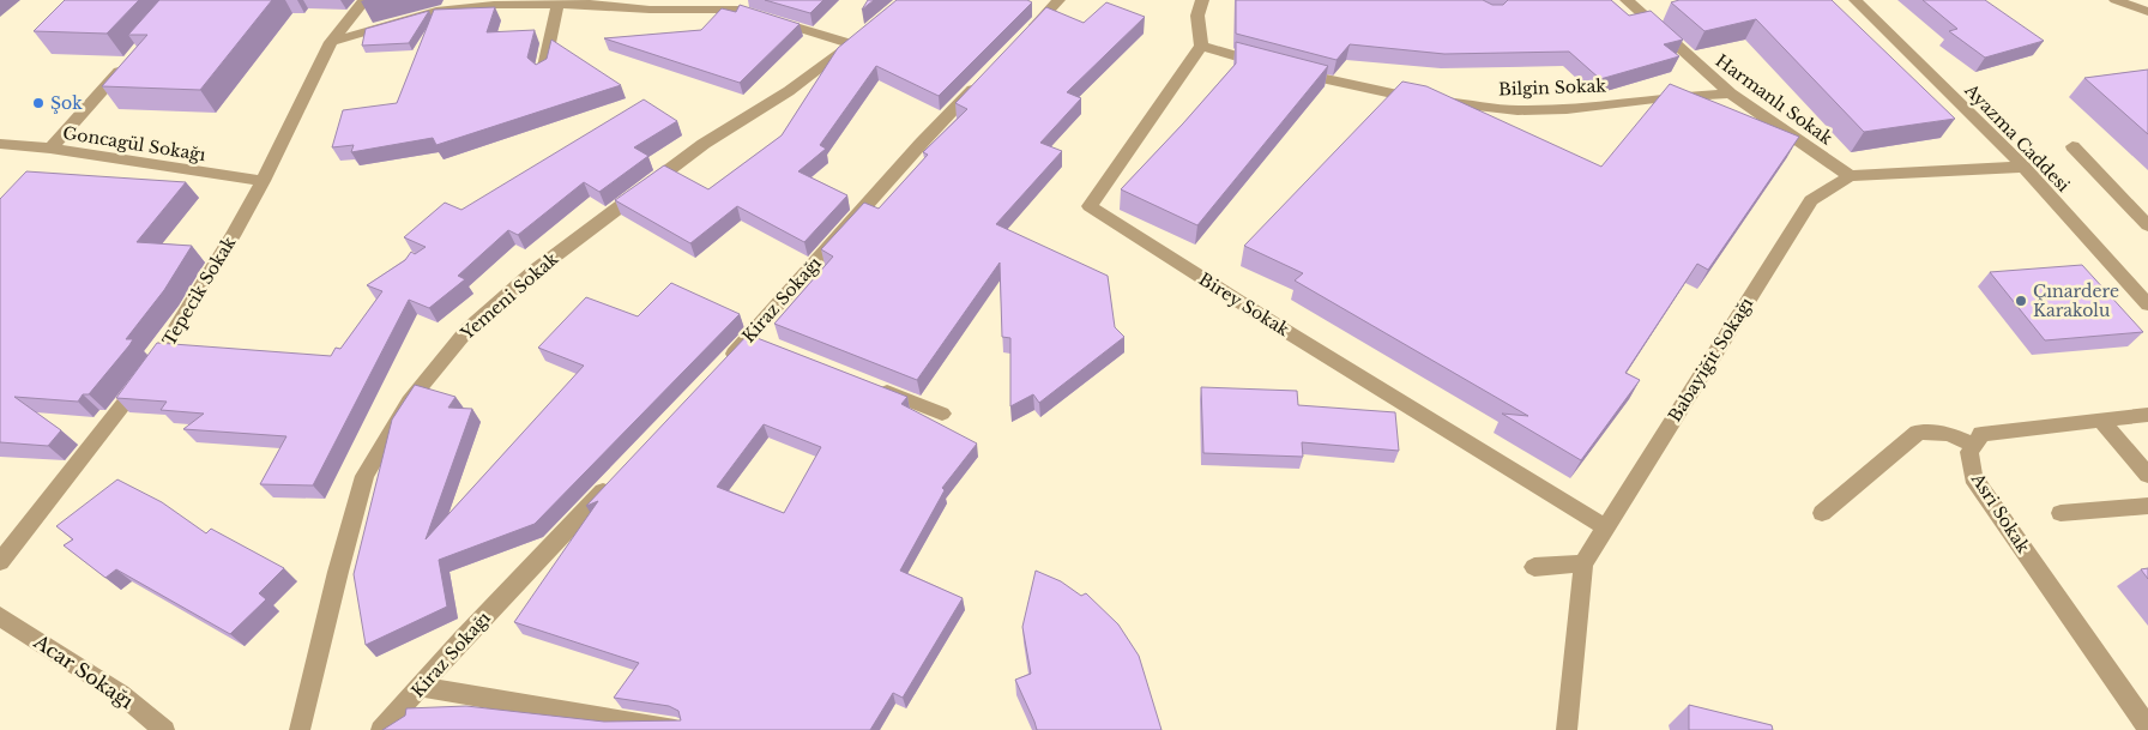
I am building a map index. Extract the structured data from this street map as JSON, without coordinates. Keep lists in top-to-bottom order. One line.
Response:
{"streets":{"street":["Bilgin Sokak","Harmanlı Sokak","Ayazma Caddesi","Goncagül Sokağı","Tepecik Sokak","Yemeni Sokak","Kiraz Sokağı","Birey Sokak","Babayiğit Sokağı","Asri Sokak","Acar Sokağı"]},"crossings":[["Bilgin Sokak","Harmanlı Sokak"],["Bilgin Sokak","Birey Sokak"],["Harmanlı Sokak","Babayiğit Sokağı"],["Ayazma Caddesi","Babayiğit Sokağı"],["Goncagül Sokağı","Tepecik Sokak"],["Birey Sokak","Babayiğit Sokağı"]],"places":["Şok","Çınardere Karakolu"]}
